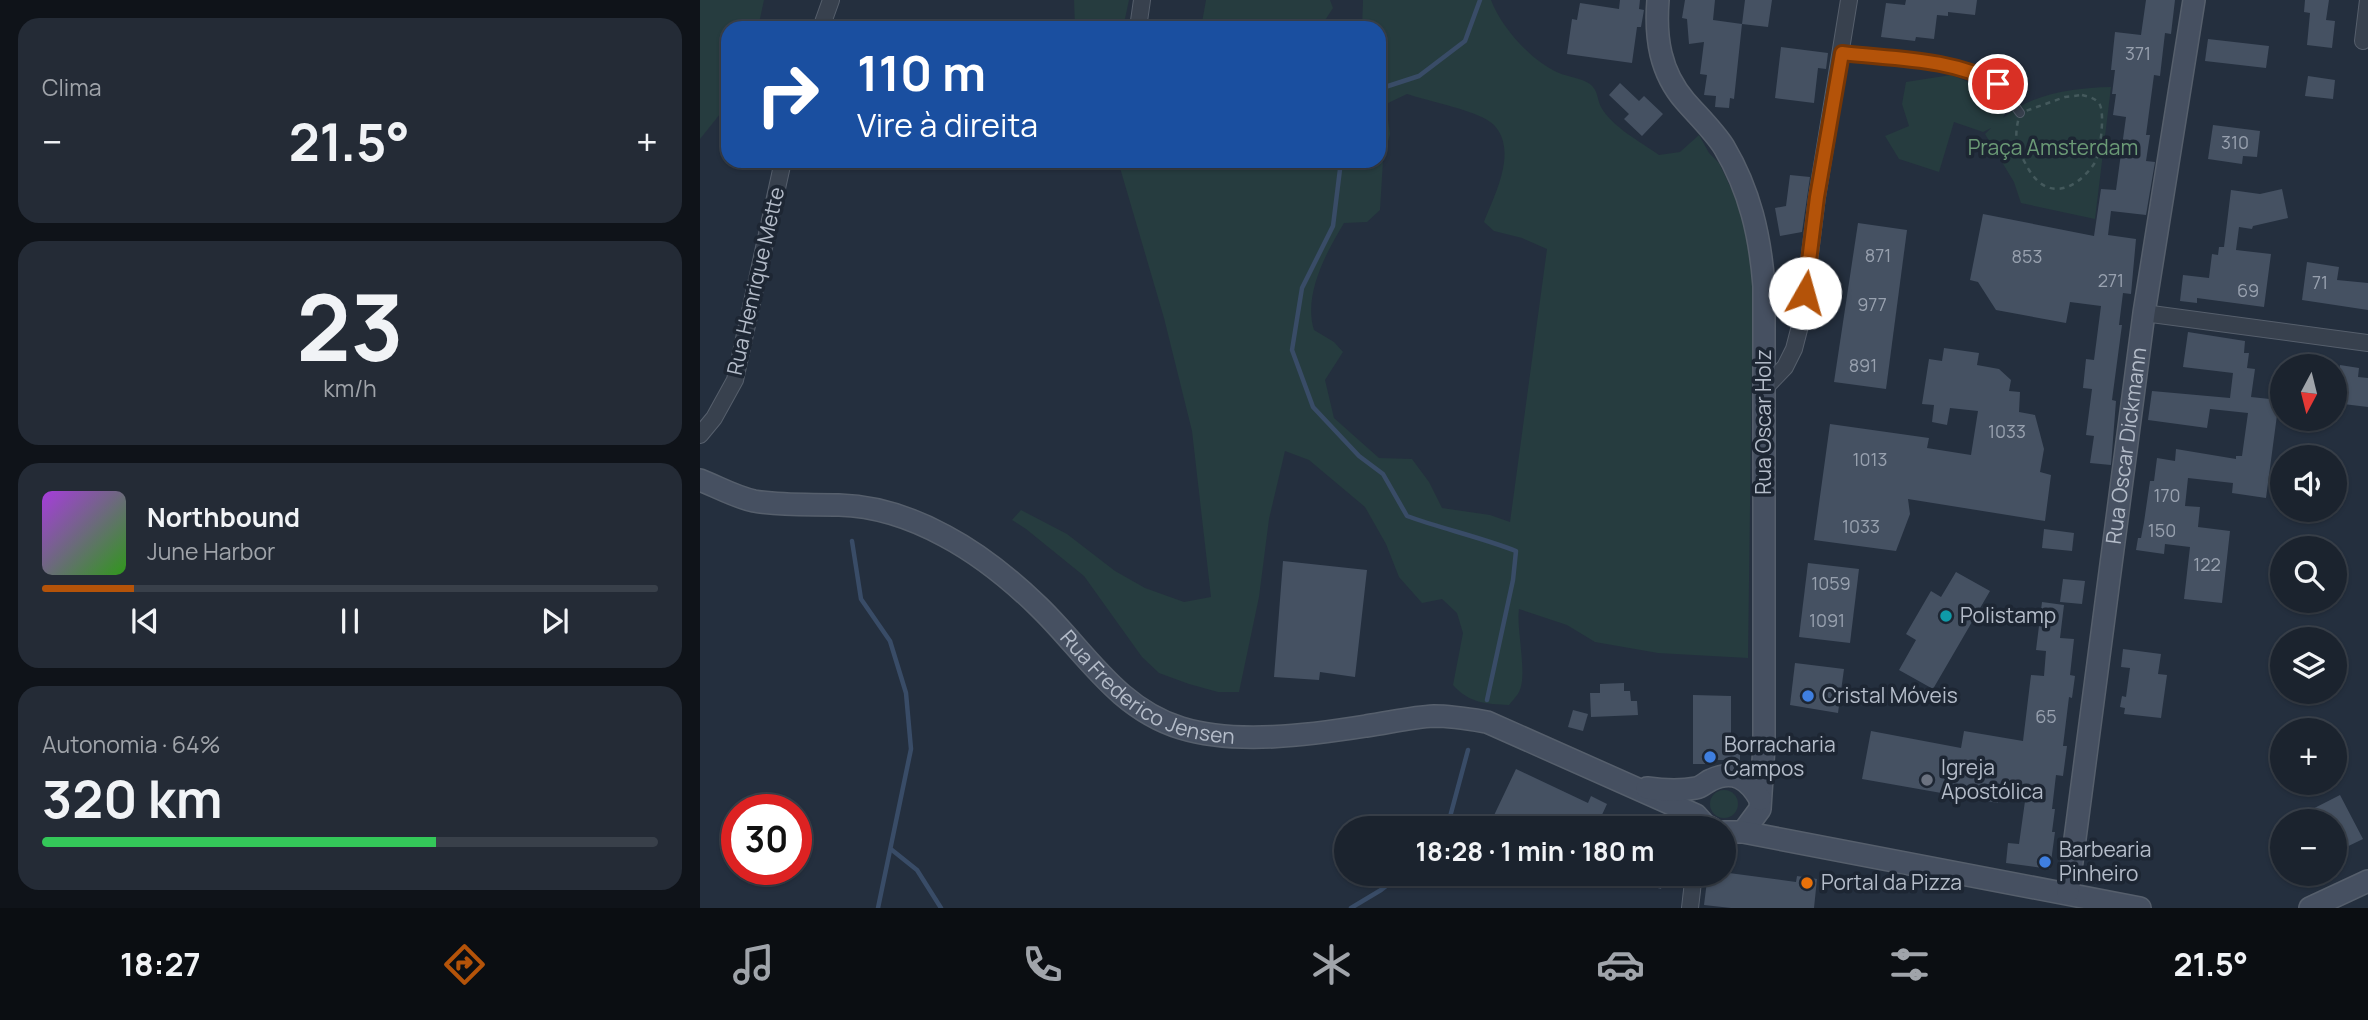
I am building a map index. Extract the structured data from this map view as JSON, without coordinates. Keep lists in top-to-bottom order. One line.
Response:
{"streets":{"main road":["Rua Oscar Holz","Rua Oscar Dickmann","Rua Frederico Jensen"],"street":["Rua Henrique Mette"]},"crossings":[["Rua Oscar Holz","Rua Frederico Jensen"],["Rua Oscar Dickmann","Rua Frederico Jensen"]],"parks":["Praça Amsterdam"],"places":["Polistamp","Cristal Móveis","Borracharia Campos","Igreja Apostólica","Barbearia Pinheiro","Portal da Pizza"],"house_numbers":["371","310","871","853","271","71","69","977","891","1033","1013","170","1033","150","122","1059","1091","65"],"north":"bottom","page":{"tile":["Clima",["23","km/h"],["Autonomia · 64%","320 km"]],"turn":["110 m","Vire à direita"],"heat":["−","21.5°","+"],"map_buttons":["+","−"],"song":["Northbound","June Harbor"],"limit":"30","trip":"18:28 · 1 min · 180 m","tabs":["18:27","21.5°"]}}
